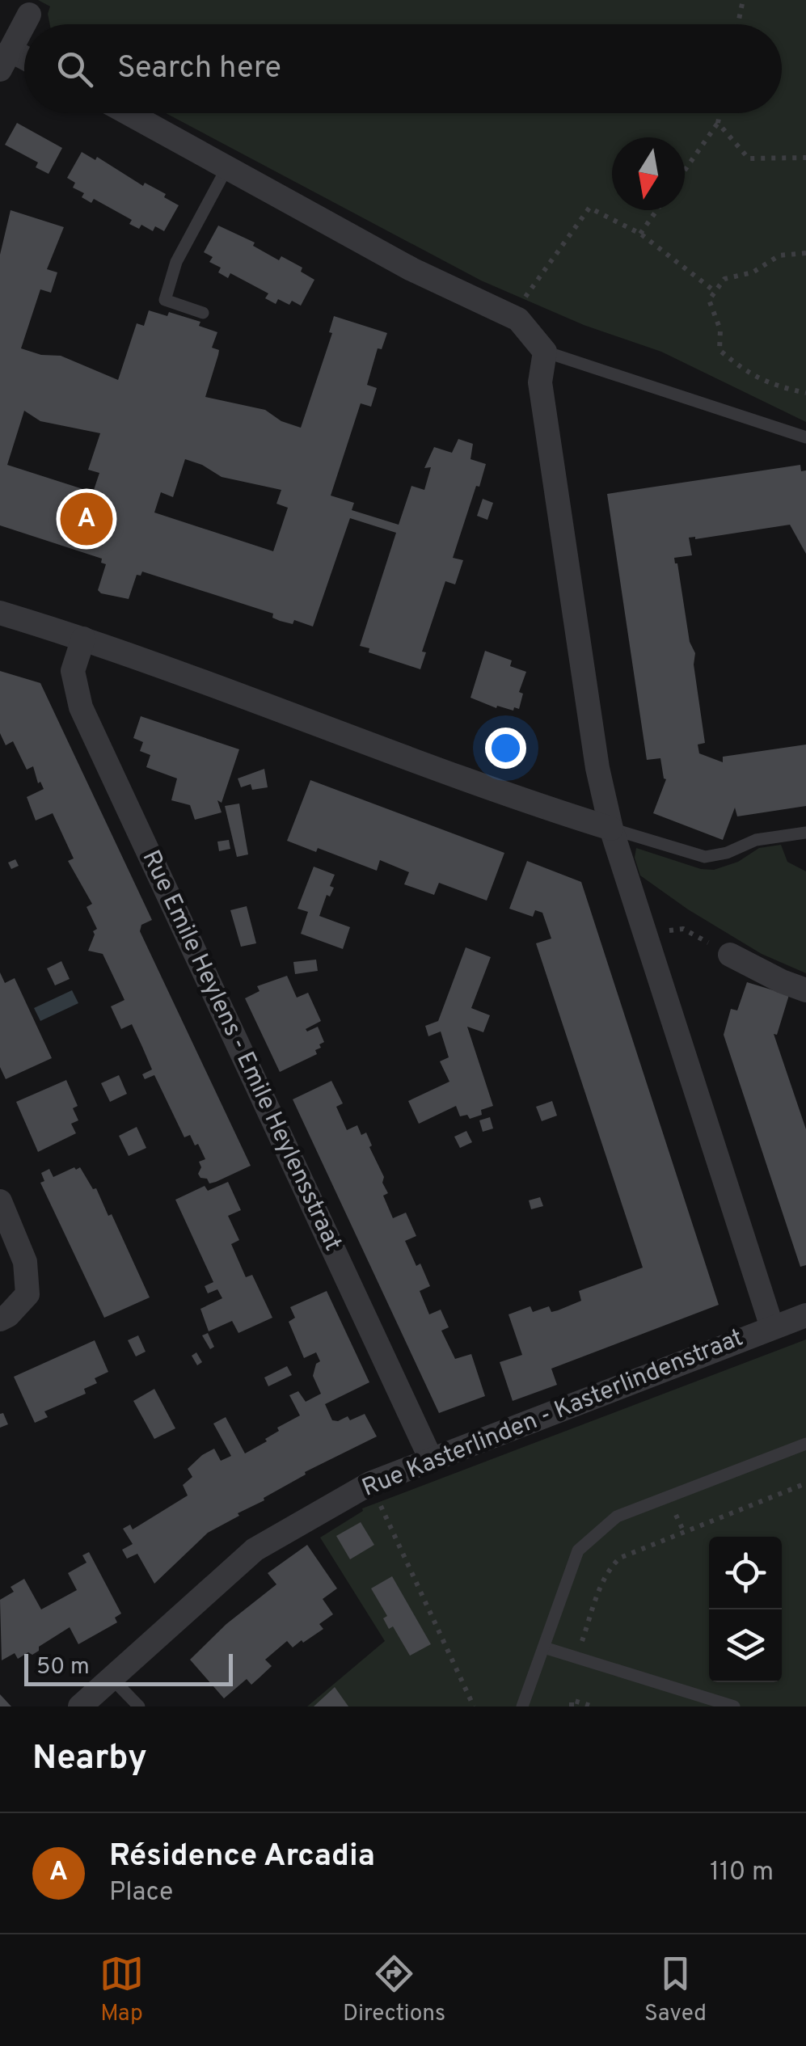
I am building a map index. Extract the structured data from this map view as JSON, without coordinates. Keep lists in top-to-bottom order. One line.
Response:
{"streets":{"street":["Rue Emile Heylens - Emile Heylensstraat","Rue Kasterlinden - Kasterlindenstraat"]},"crossings":[["Rue Emile Heylens - Emile Heylensstraat","Rue Kasterlinden - Kasterlindenstraat"]],"scale_bar":"50 m","north":"bottom","page":{"search":"Search here","pins":"A","scale":"50 m","heading":"Nearby","list":[{"mark":"A","name":"Résidence Arcadia","note":"Place","value":"110 m"}],"nav":["Map","Directions","Saved"]}}
